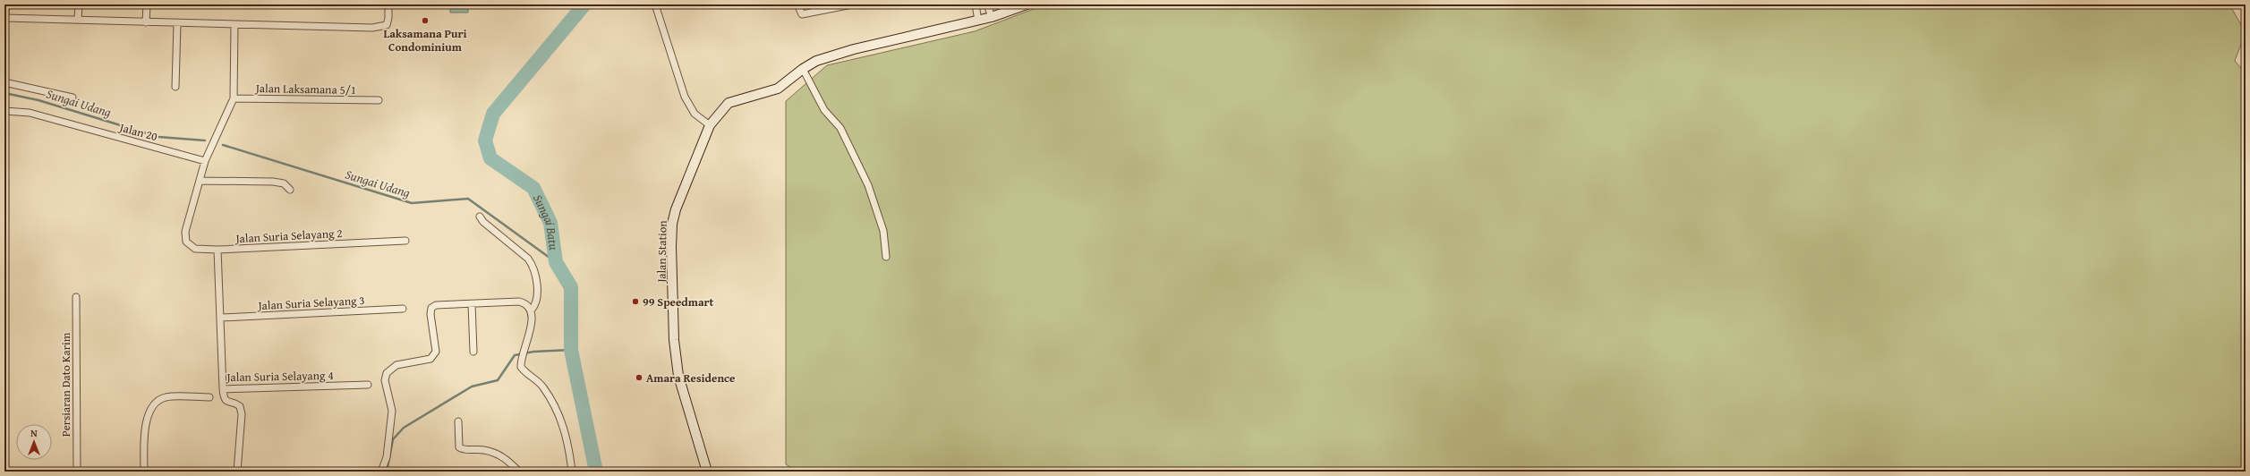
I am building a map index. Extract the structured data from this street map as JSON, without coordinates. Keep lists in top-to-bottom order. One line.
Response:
{"streets":{"street":["Jalan Laksamana 5/1","Jalan 20","Jalan Suria Selayang 2","Jalan Station","Jalan Suria Selayang 3","Jalan Suria Selayang 4","Persiaran Dato Karim"]},"crossings":[["Jalan Suria Selayang 2","Jalan Suria Selayang 4"],["Jalan Suria Selayang 3","Jalan Suria Selayang 4"]],"water":["Sungai Udang","Sungai Batu"],"places":["Laksamana Puri Condominium","99 Speedmart","Amara Residence"],"north":"top"}
